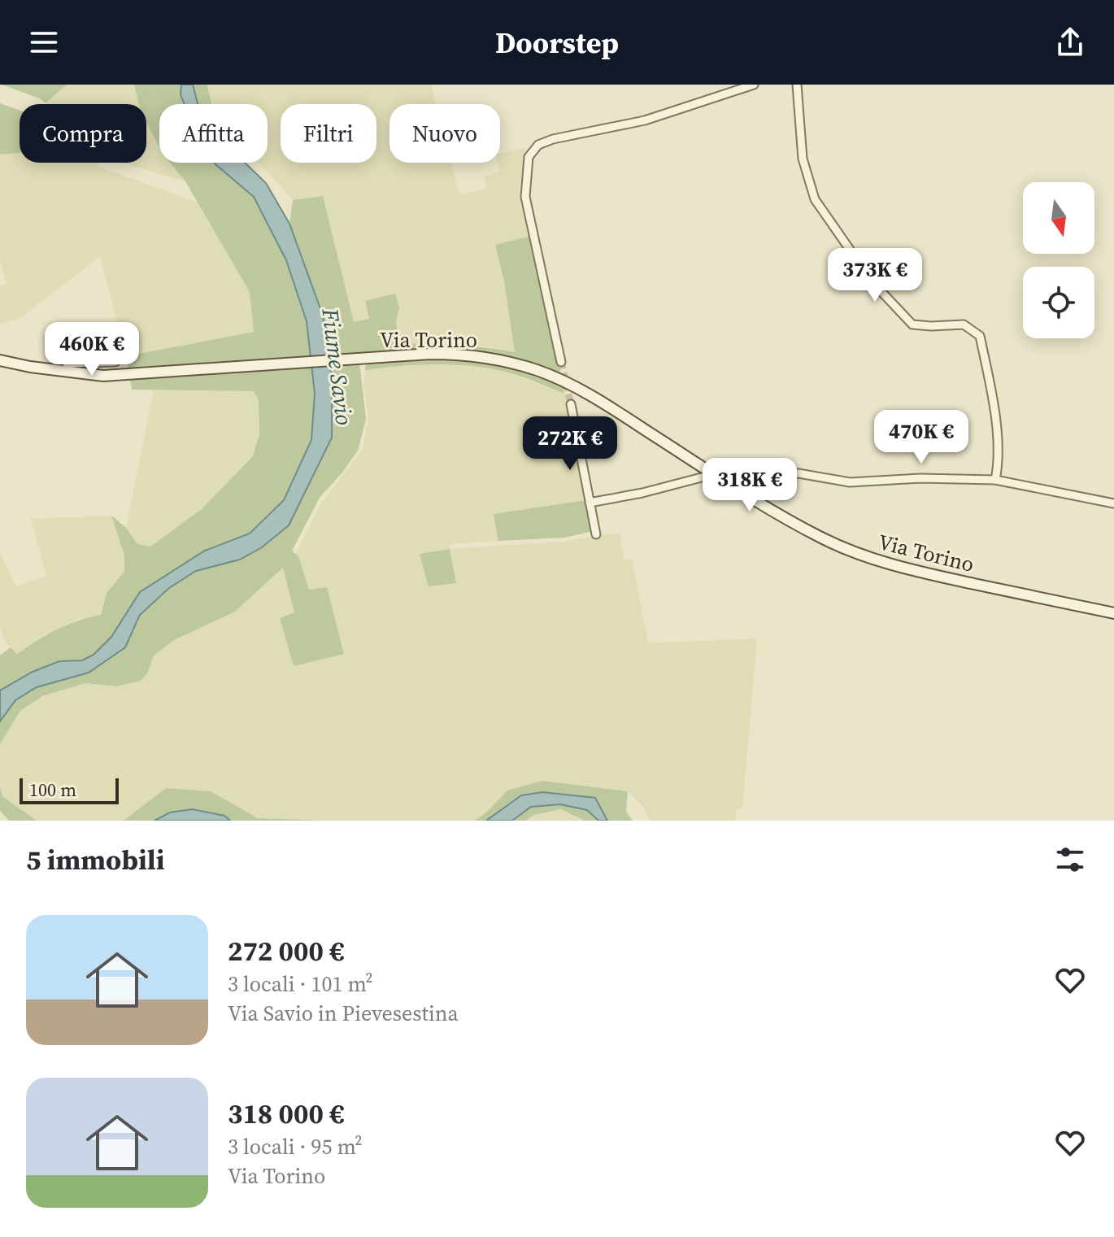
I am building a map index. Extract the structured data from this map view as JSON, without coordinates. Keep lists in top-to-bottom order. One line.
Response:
{"streets":{"main road":["Via Torino"]},"water":["Fiume Savio"],"scale_bar":"100 m","north":"bottom","page":{"header":"Doorstep","chip":["Compra","Affitta","Filtri","Nuovo"],"price":["373K €","460K €","470K €","272K €","318K €"],"scale":"100 m","heading":"5 immobili","list":[{"name":"272 000 €","note":"3 locali · 101 m² · Via Savio in Pievesestina"},{"name":"318 000 €","note":"3 locali · 95 m² · Via Torino"}]}}
